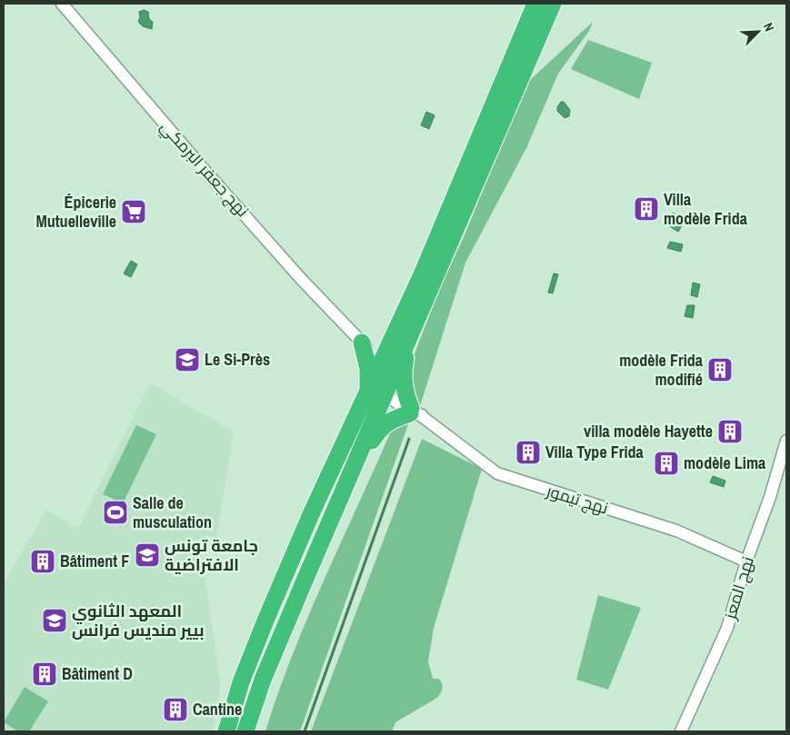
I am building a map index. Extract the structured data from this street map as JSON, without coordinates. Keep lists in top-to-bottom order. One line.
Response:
{"streets":{"street":["نهج جعفر البرمكي","نهج تيمور","نهج المعز"]},"crossings":[["نهج جعفر البرمكي","نهج تيمور"],["نهج تيمور","نهج المعز"]],"places":{"building":["Villa modèle Frida","modèle Frida modifié","villa modèle Hayette","Villa Type Frida","modèle Lima","Bâtiment F","Bâtiment D","Cantine"],"supermarket":["Épicerie Mutuelleville"],"school or university":["Le Si-Près","جامعة تونس الافتراضية","المعهد الثانوي بيير منديس فرانس"],"sports":["Salle de musculation"]},"north":"top right"}
